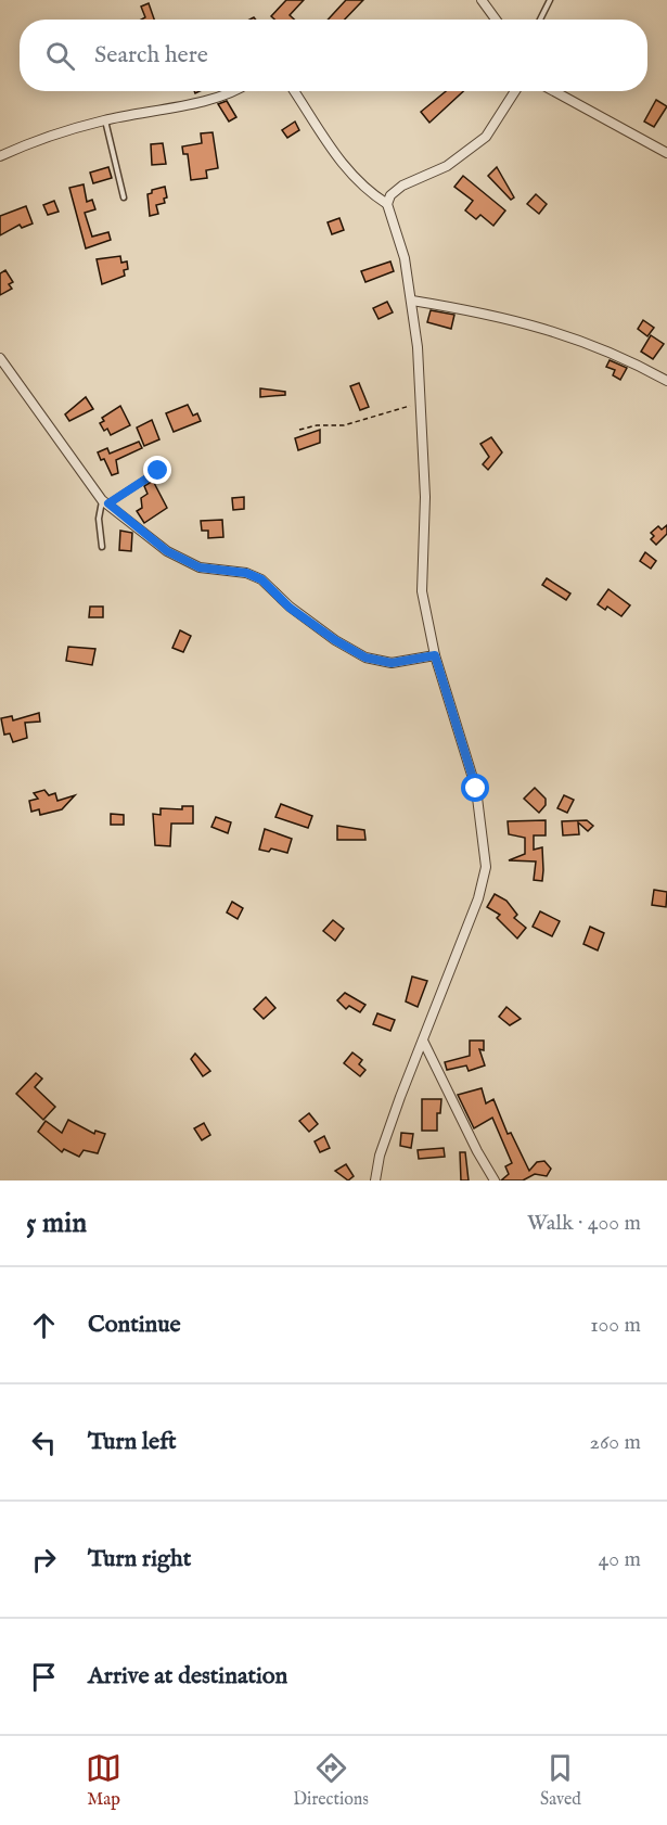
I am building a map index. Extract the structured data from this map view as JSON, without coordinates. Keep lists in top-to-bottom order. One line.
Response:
{"page":{"search":"Search here","heading":["5 min","Walk · 400 m"],"list":[["Continue","100 m"],["Turn left","260 m"],["Turn right","40 m"],"Arrive at destination"],"nav":["Map","Directions","Saved"]}}
